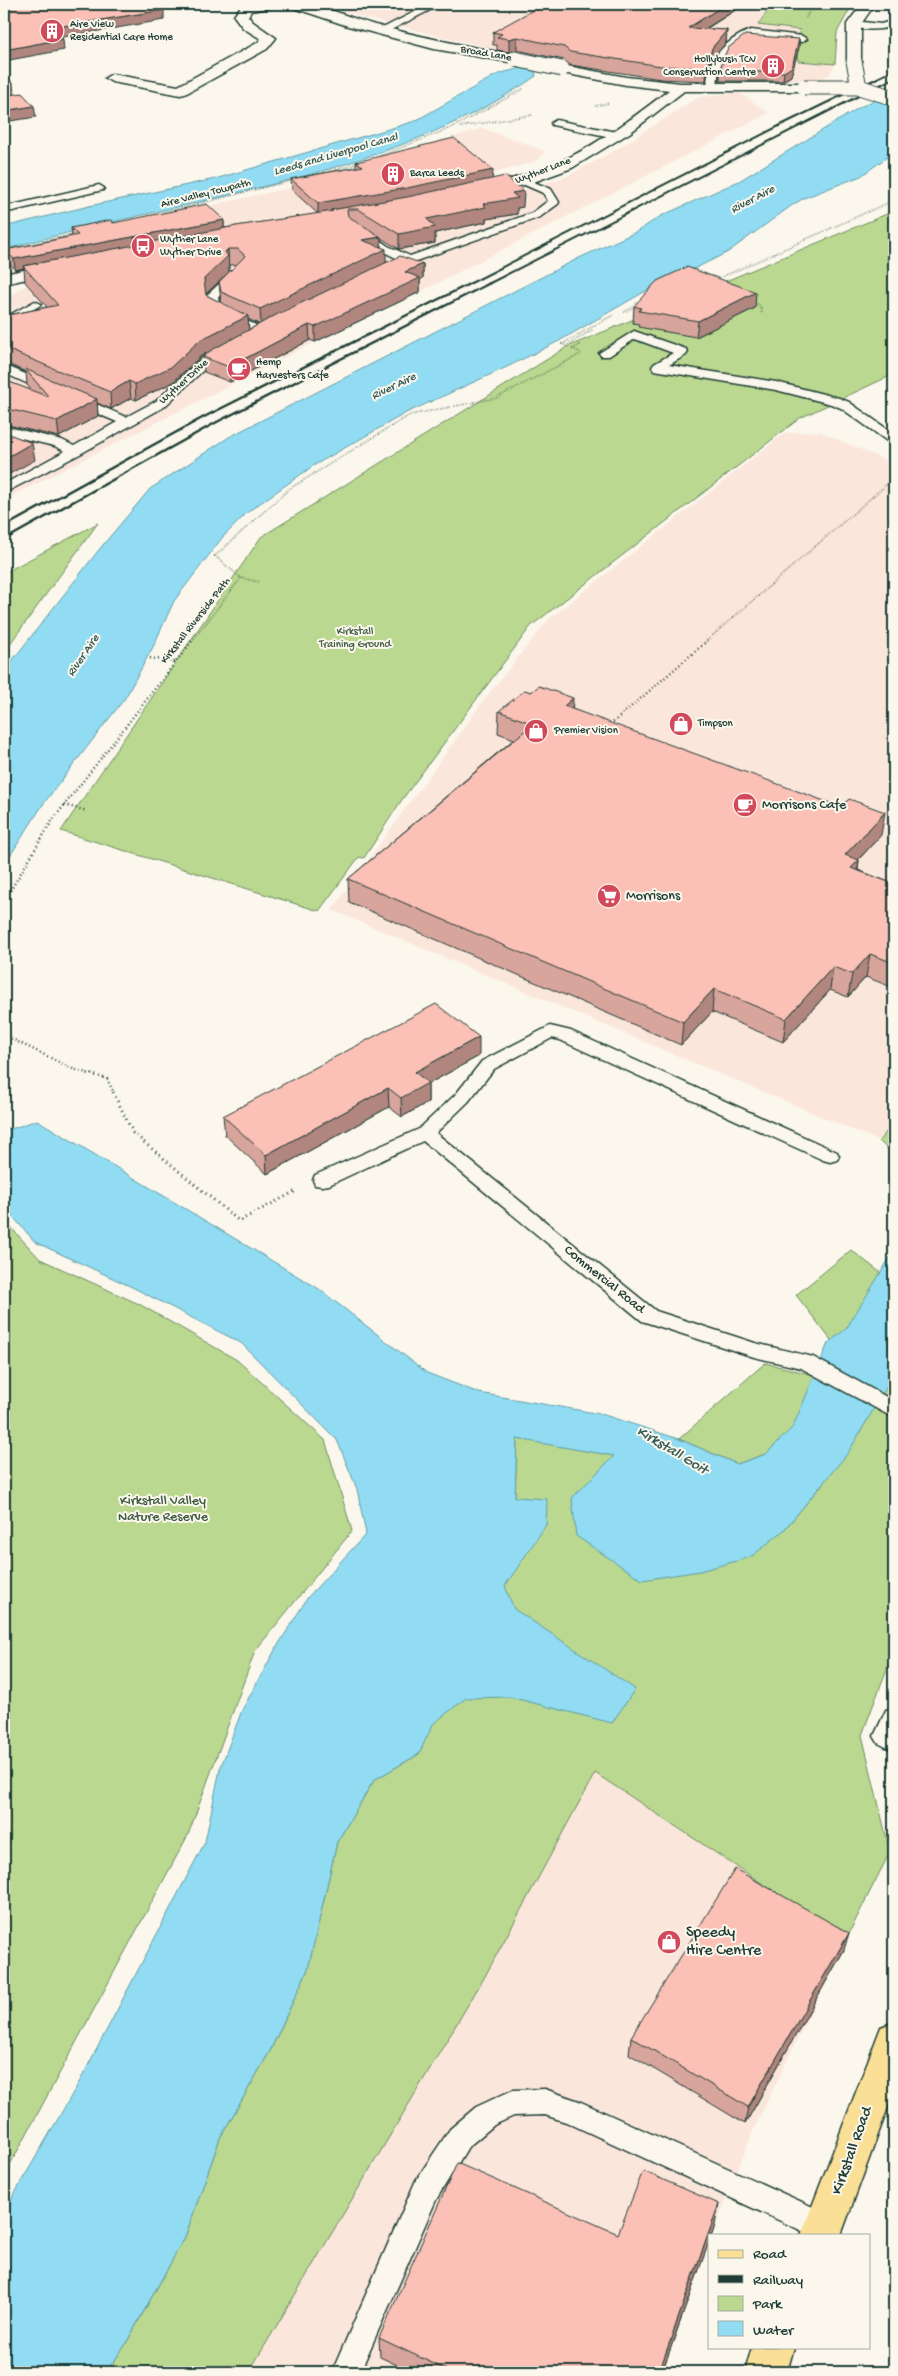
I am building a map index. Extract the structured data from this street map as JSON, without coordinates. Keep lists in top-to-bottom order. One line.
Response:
{"streets":{"main road":["Kirkstall Road"],"street":["Broad Lane","Wyther Lane"],"lane":["Wyther Drive","Commercial Road"],"path":["Aire Valley Towpath","Kirkstall Riverside Path"]},"crossings":[["Broad Lane","Wyther Lane"]],"water":["Leeds and Liverpool Canal","River Aire","Kirkstall Goit"],"parks":["Kirkstall Training Ground","Kirkstall Valley Nature Reserve"],"places":{"building":["Aire View Residential Care Home","Hollybush TCV Conservation Centre","Barca Leeds"],"bus stop":["Wyther Lane Wyther Drive"],"cafe":["Hemp Harvesters Cafe","Morrisons Cafe"],"shop":["Timpson","Premier Vision","Speedy Hire Centre"],"supermarket":["Morrisons"]},"legend":["Road","Railway","Park","Water"]}
